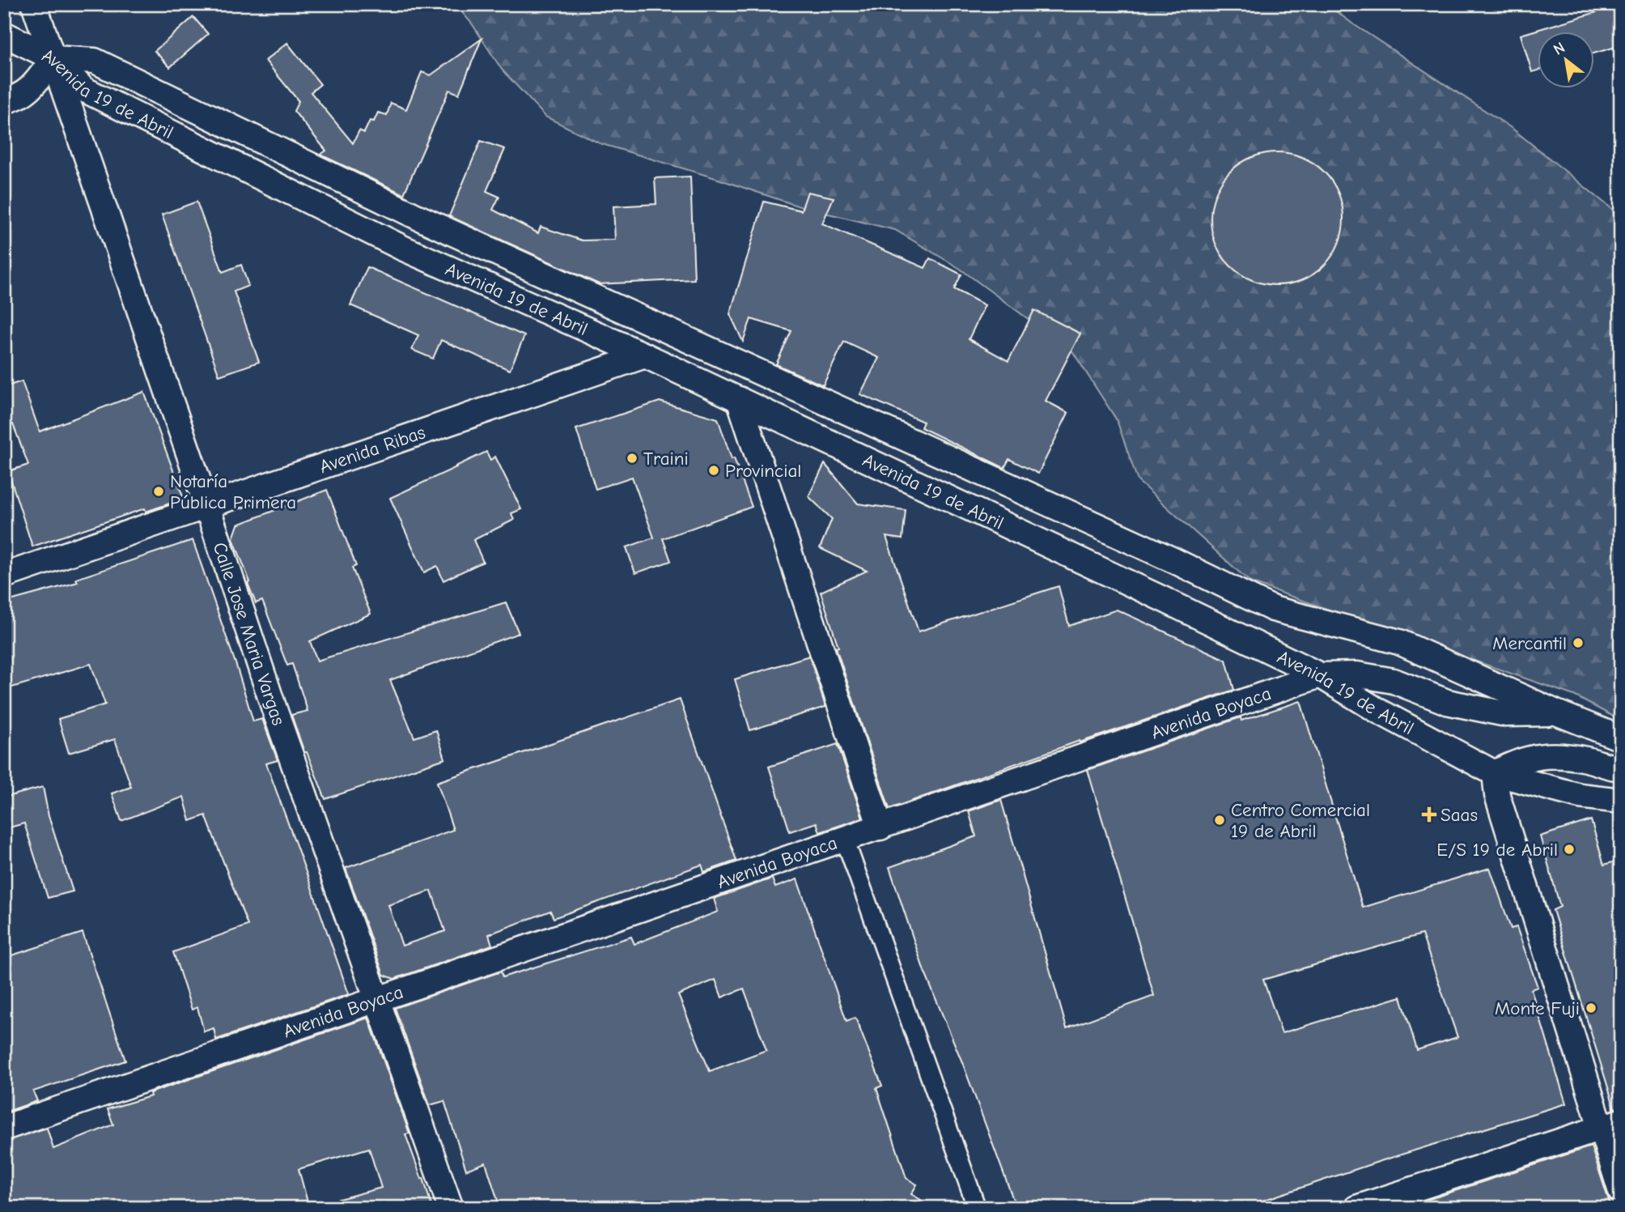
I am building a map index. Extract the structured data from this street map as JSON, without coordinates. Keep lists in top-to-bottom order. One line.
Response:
{"streets":{"street":["Avenida 19 de Abril","Avenida Ribas","Calle Jose Maria Vargas","Avenida Boyaca"]},"crossings":[["Avenida 19 de Abril","Avenida Ribas"],["Avenida 19 de Abril","Calle Jose Maria Vargas"],["Avenida 19 de Abril","Avenida Boyaca"],["Avenida Ribas","Calle Jose Maria Vargas"],["Calle Jose Maria Vargas","Avenida Boyaca"]],"places":{"other":["Traini","Provincial","Notaría Pública Primera","Mercantil","Centro Comercial 19 de Abril","E/S 19 de Abril","Monte Fuji"],"health":["Saas"]},"north":"top left"}
